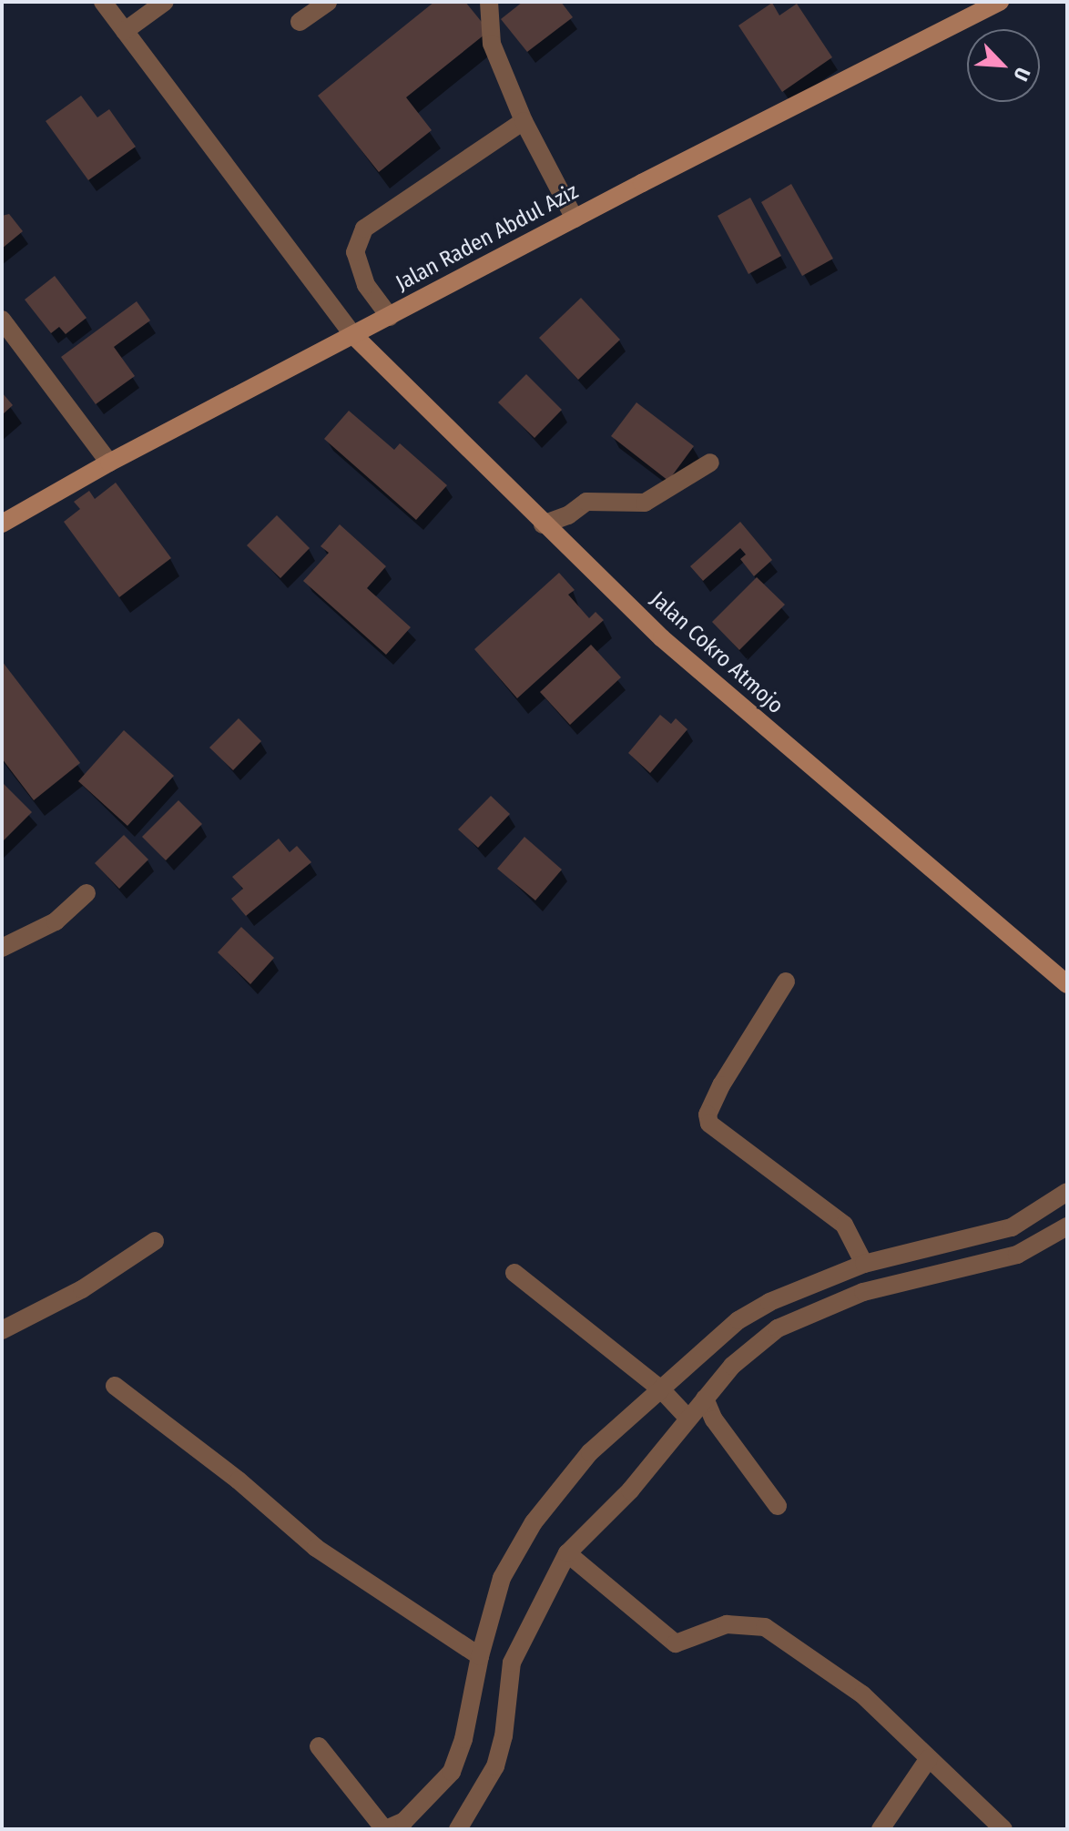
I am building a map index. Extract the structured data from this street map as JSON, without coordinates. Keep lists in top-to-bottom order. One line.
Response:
{"streets":{"main road":["Jalan Raden Abdul Aziz","Jalan Cokro Atmojo"]},"crossings":[["Jalan Raden Abdul Aziz","Jalan Cokro Atmojo"]],"north":"bottom right"}
